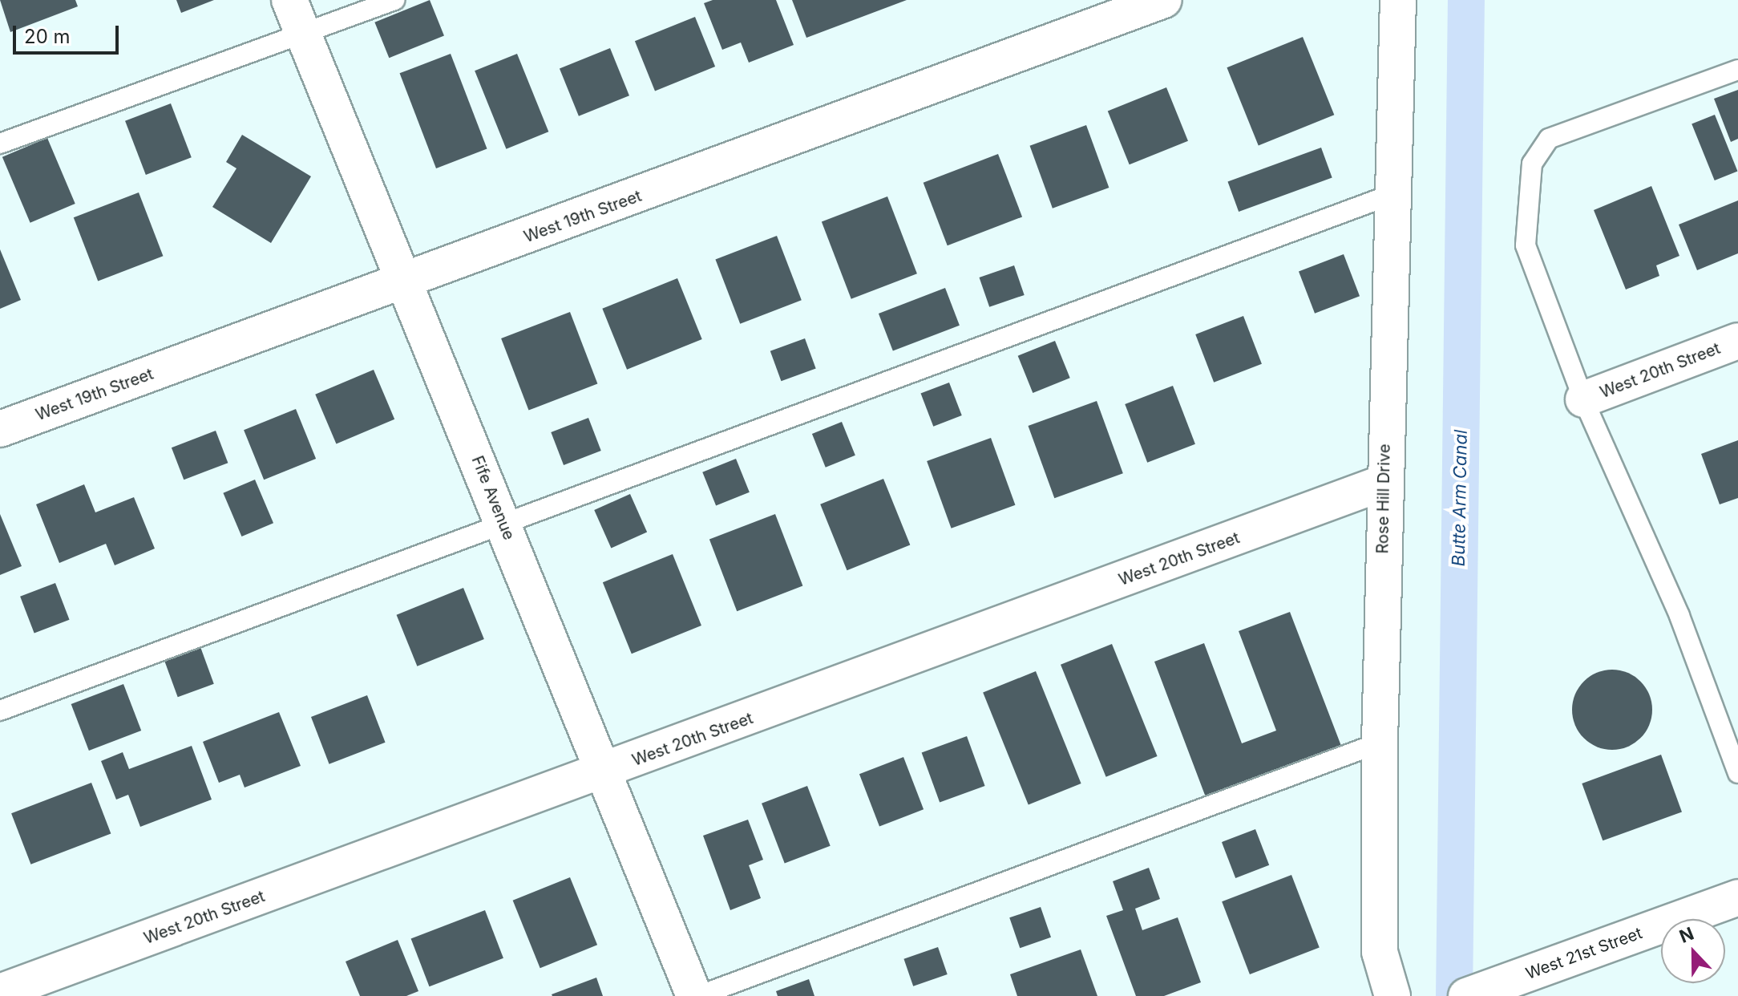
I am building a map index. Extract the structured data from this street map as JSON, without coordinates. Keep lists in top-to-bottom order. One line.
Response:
{"streets":{"street":["West 19th Street","West 20th Street","Fife Avenue","Rose Hill Drive","West 21st Street"]},"crossings":[["West 19th Street","Fife Avenue"],["West 20th Street","Fife Avenue"],["West 20th Street","Rose Hill Drive"]],"water":["Butte Arm Canal"],"scale_bar":"20 m","north":"top"}
